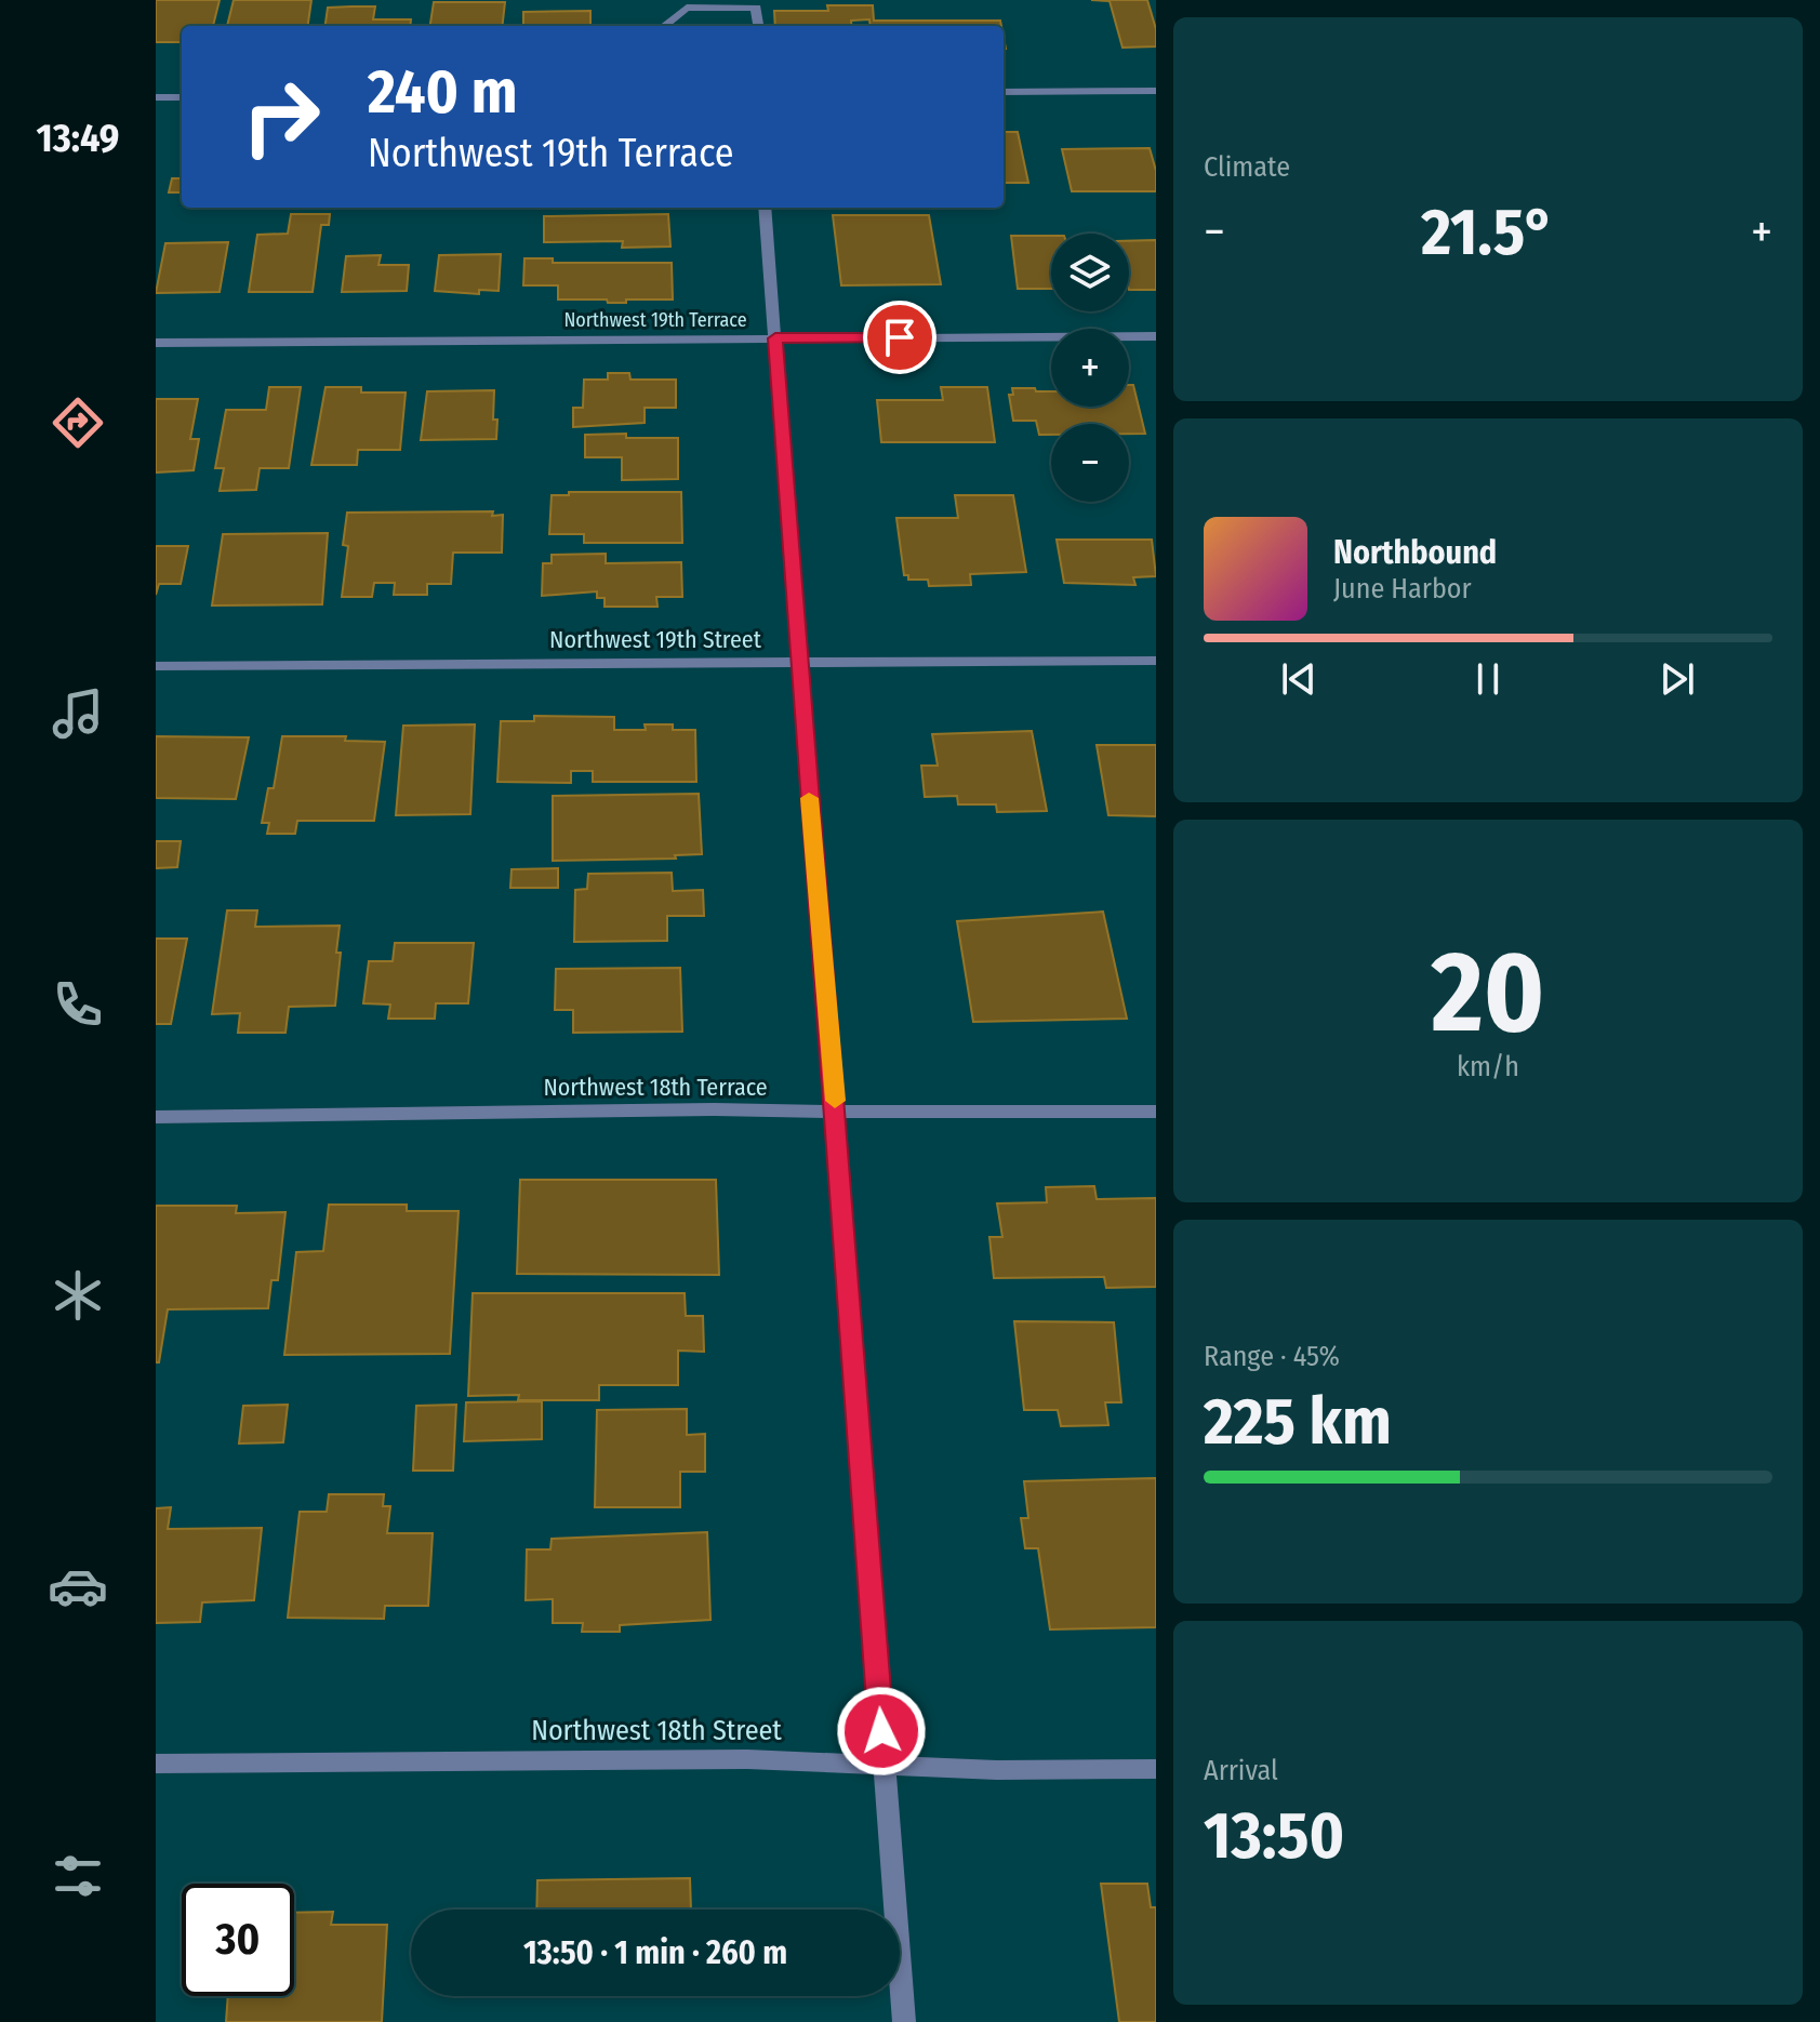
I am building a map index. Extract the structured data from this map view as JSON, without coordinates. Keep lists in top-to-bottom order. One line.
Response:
{"streets":{"street":["Northwest 19th Terrace","Northwest 19th Street","Northwest 18th Terrace","Northwest 18th Street"]},"page":{"tabs":"13:49","tile":["Climate",["20","km/h"],["Range · 45%","225 km"],["Arrival","13:50"]],"turn":["240 m","Northwest 19th Terrace"],"heat":["−","21.5°","+"],"map_buttons":["+","−"],"song":["Northbound","June Harbor"],"limit":"30","trip":"13:50 · 1 min · 260 m"}}
